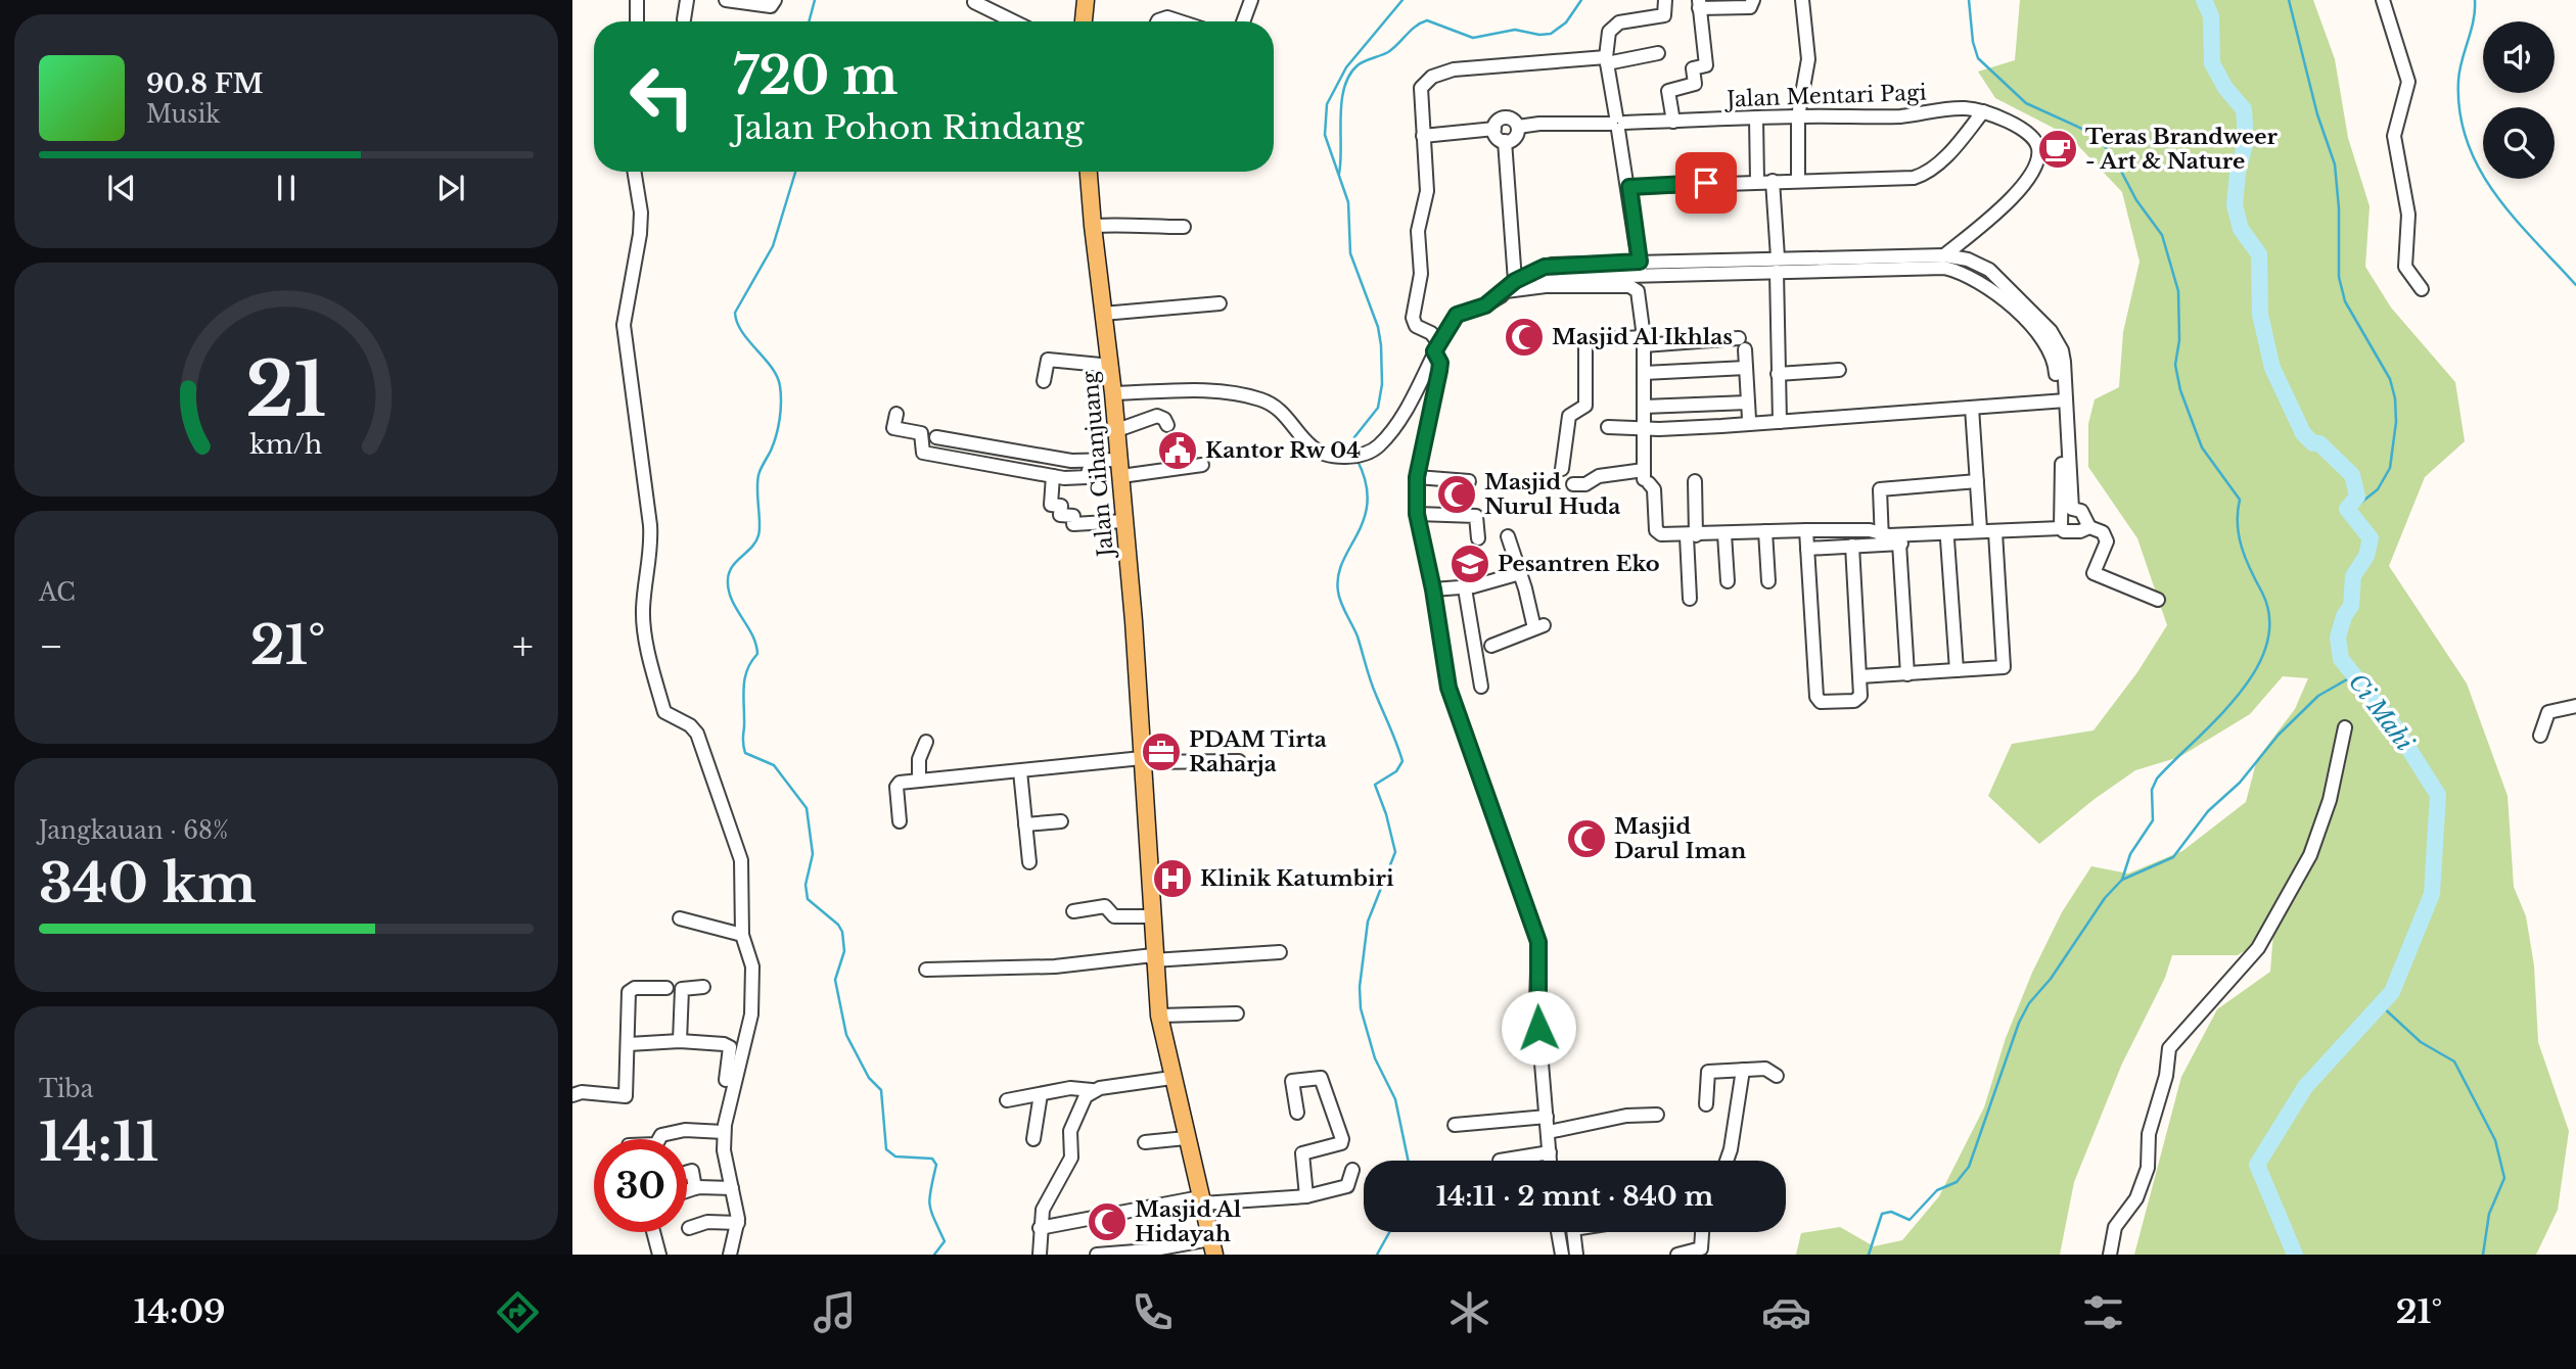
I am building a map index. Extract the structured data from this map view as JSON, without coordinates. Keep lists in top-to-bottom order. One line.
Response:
{"streets":{"main road":["Jalan Cihanjuang"],"street":["Jalan Mentari Pagi"]},"water":["Ci Mahi"],"places":{"cafe":["Teras Brandweer - Art & Nature"],"mosque":["Masjid Al Ikhlas","Masjid Nurul Huda","Masjid Darul Iman","Masjid Al Hidayah"],"public building":["Kantor Rw 04"],"school or university":["Pesantren Eko"],"office":["PDAM Tirta Raharja"],"hospital":["Klinik Katumbiri"]},"page":{"turn":["720 m","Jalan Pohon Rindang"],"song":["90.8 FM","Musik"],"tile":["AC",["Jangkauan · 68%","340 km"],["Tiba","14:11"]],"heat":["−","21°","+"],"limit":"30","trip":"14:11 · 2 mnt · 840 m","tabs":["14:09","21°"],"gauge":["21","km/h"]}}
